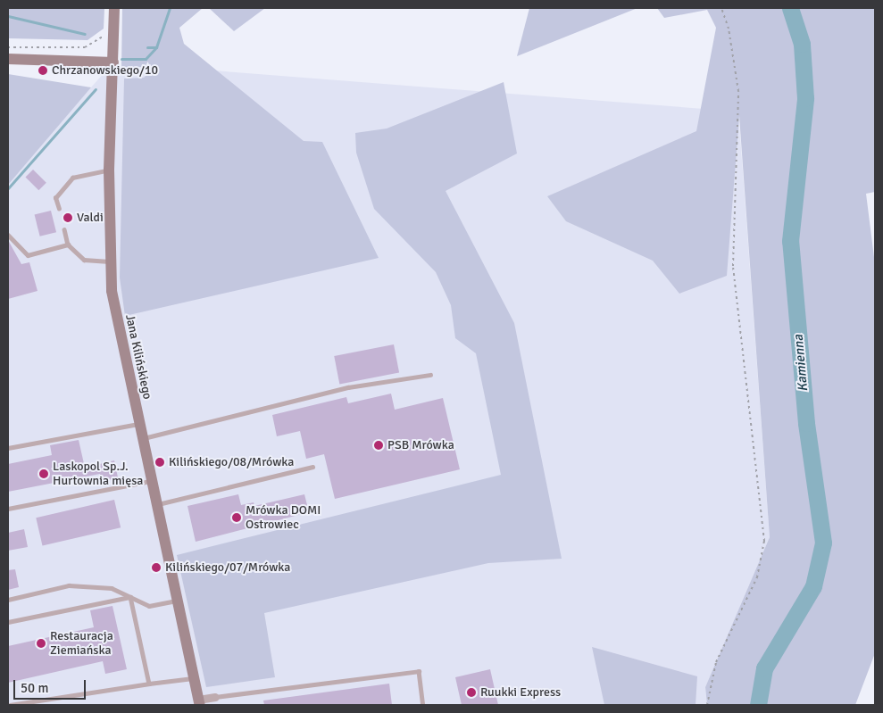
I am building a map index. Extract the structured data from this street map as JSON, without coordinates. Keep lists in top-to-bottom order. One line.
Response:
{"streets":{"street":["Jana Kilińskiego"]},"water":["Kamienna"],"places":["Chrzanowskiego/10","Valdi","PSB Mrówka","Kilińskiego/08/Mrówka","Laskopol Sp.J. Hurtownia mięsa","Mrówka DOMI Ostrowiec","Kilińskiego/07/Mrówka","Restauracja Ziemiańska","Ruukki Express"],"scale_bar":"50 m"}
